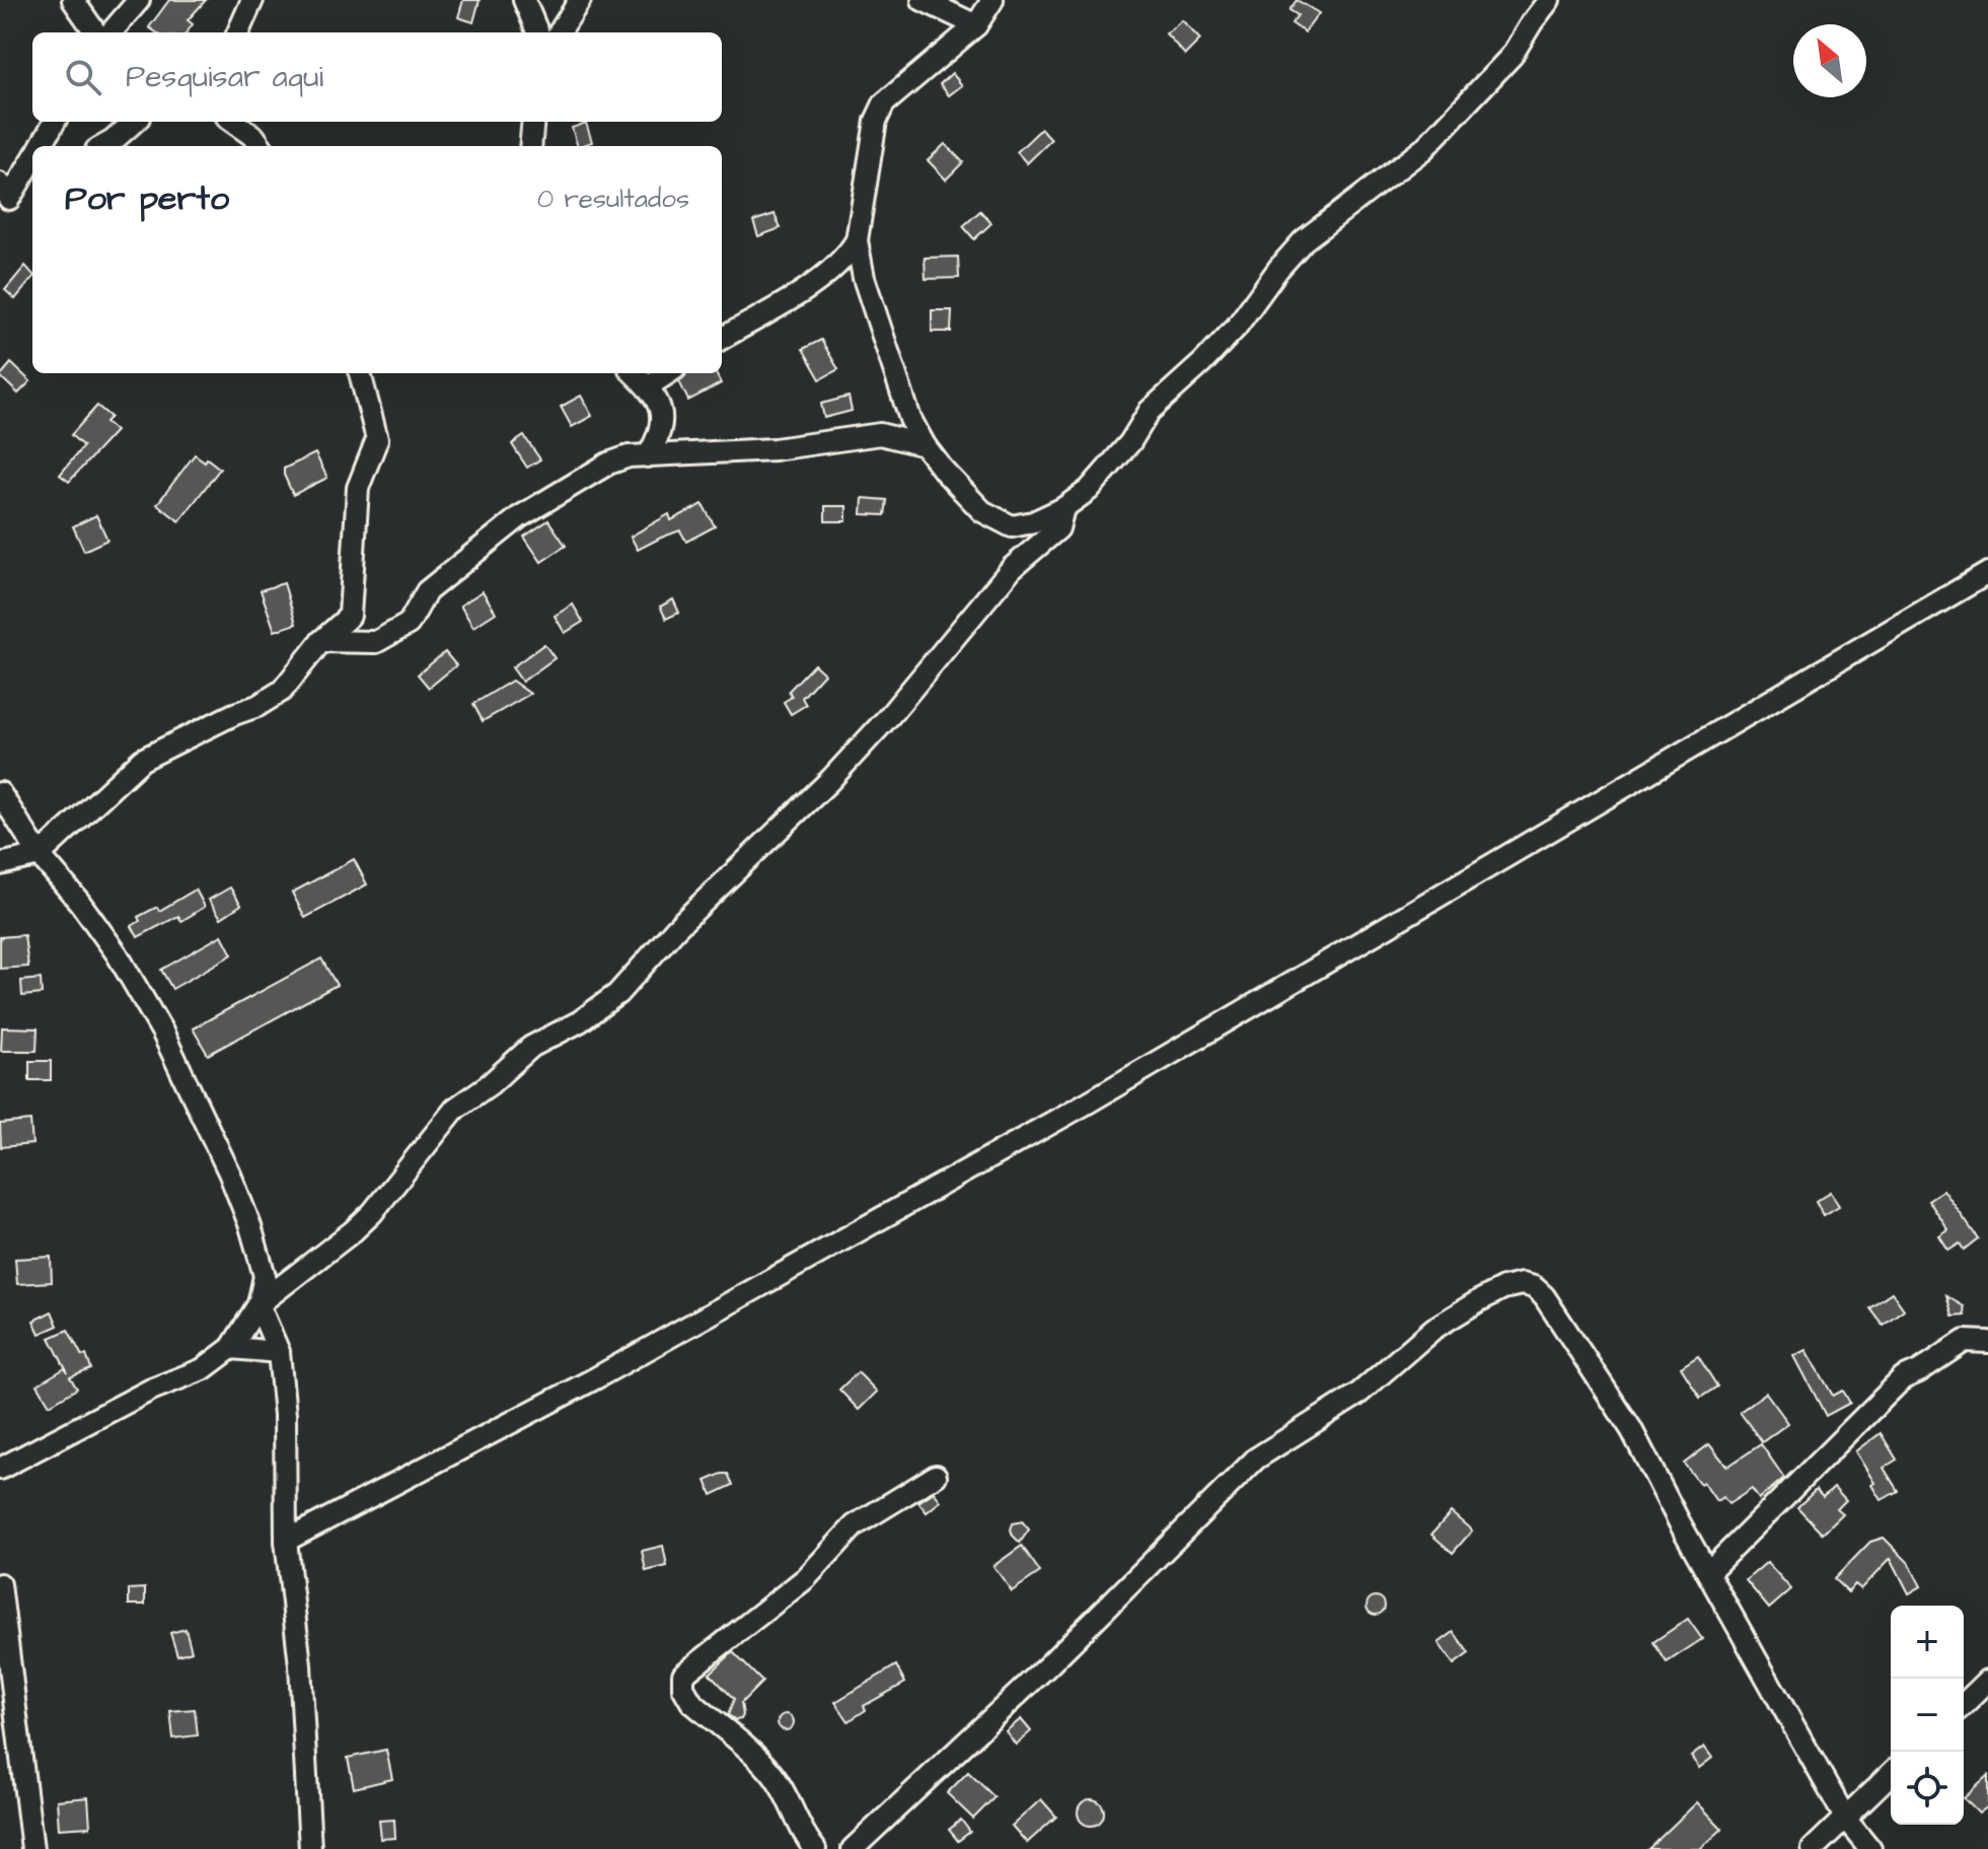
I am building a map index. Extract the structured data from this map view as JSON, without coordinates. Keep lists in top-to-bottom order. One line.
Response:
{"north":"top left","page":{"search":"Pesquisar aqui","heading":["Por perto","0 resultados"],"map_buttons":["+","−"]}}
